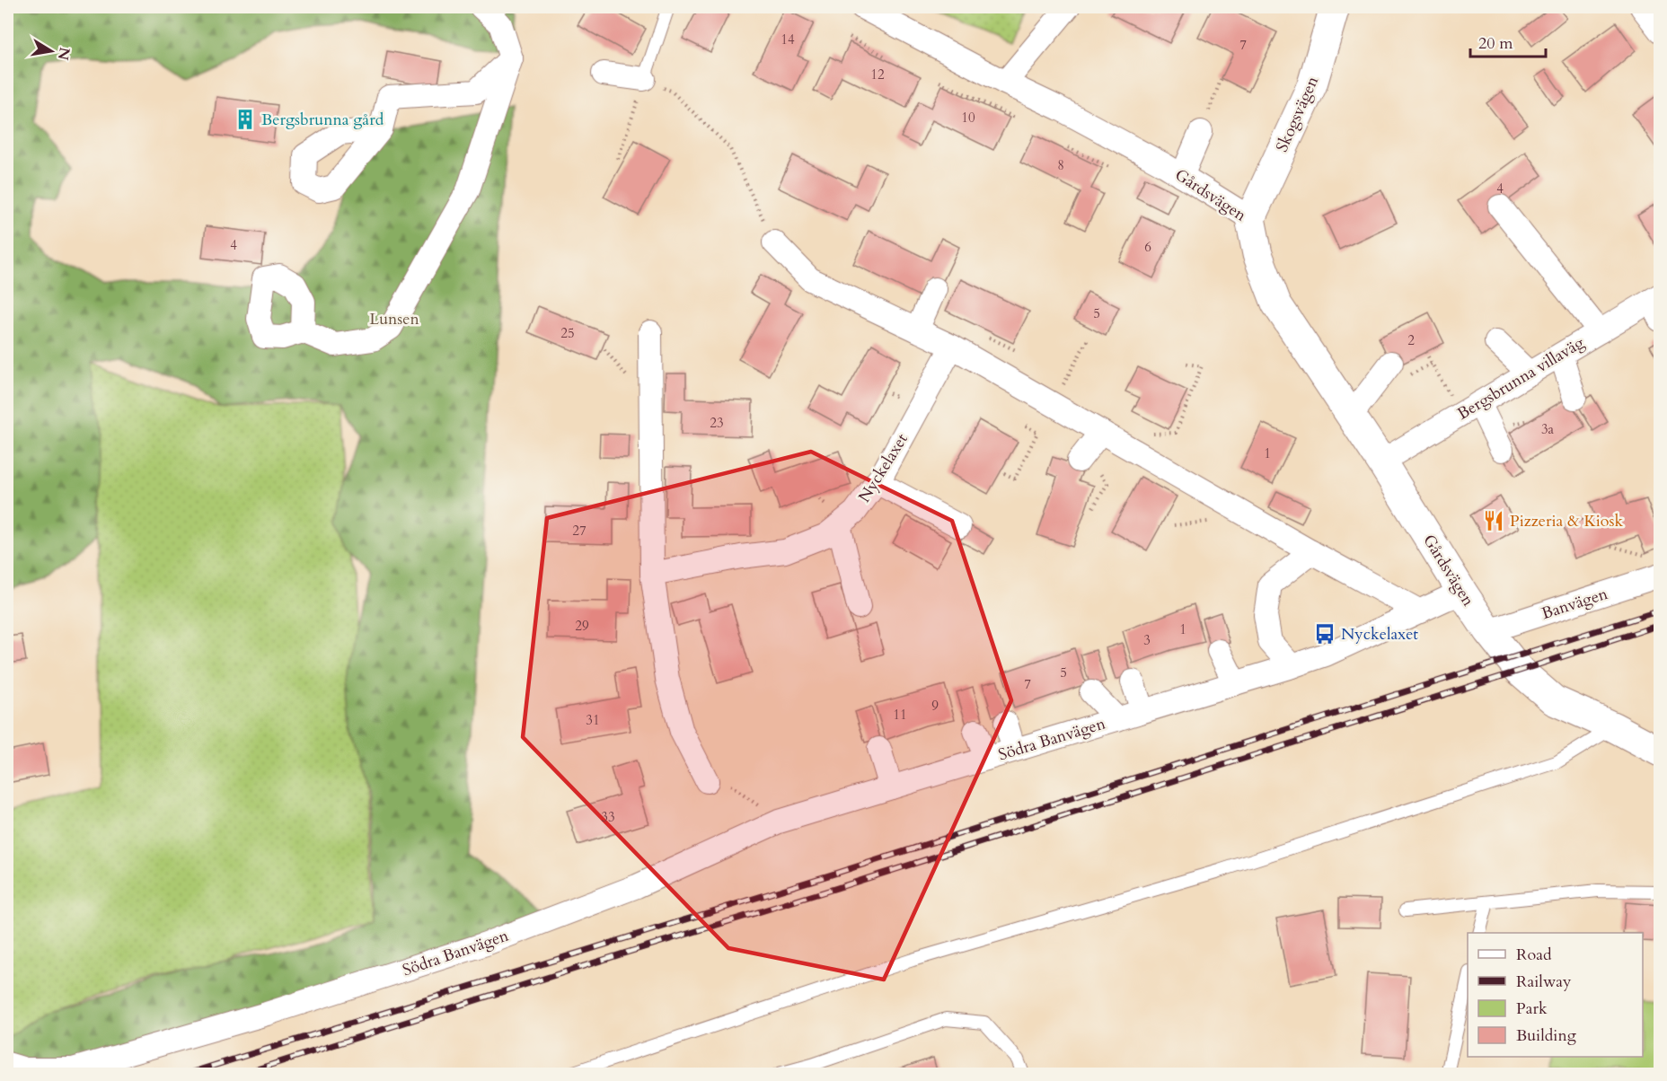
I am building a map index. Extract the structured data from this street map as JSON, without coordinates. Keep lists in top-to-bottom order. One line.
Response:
{"streets":{"street":["Skogsvägen","Gårdsvägen","Bergsbrunna villaväg","Nyckelaxet","Banvägen","Södra Banvägen"]},"crossings":[["Skogsvägen","Gårdsvägen"],["Gårdsvägen","Bergsbrunna villaväg"],["Gårdsvägen","Banvägen"],["Gårdsvägen","Södra Banvägen"]],"parks":["Lunsen"],"places":{"building":["Bergsbrunna gård"],"restaurant":["Pizzeria & Kiosk"],"bus stop":["Nyckelaxet"]},"house_numbers":["14","7","12","10","8","4","4","6","5","25","2","23","3a","1","27","29","1","3","5","7","9","11","31","33"],"legend":["Road","Railway","Park","Building"],"scale_bar":"20 m","north":"right"}
